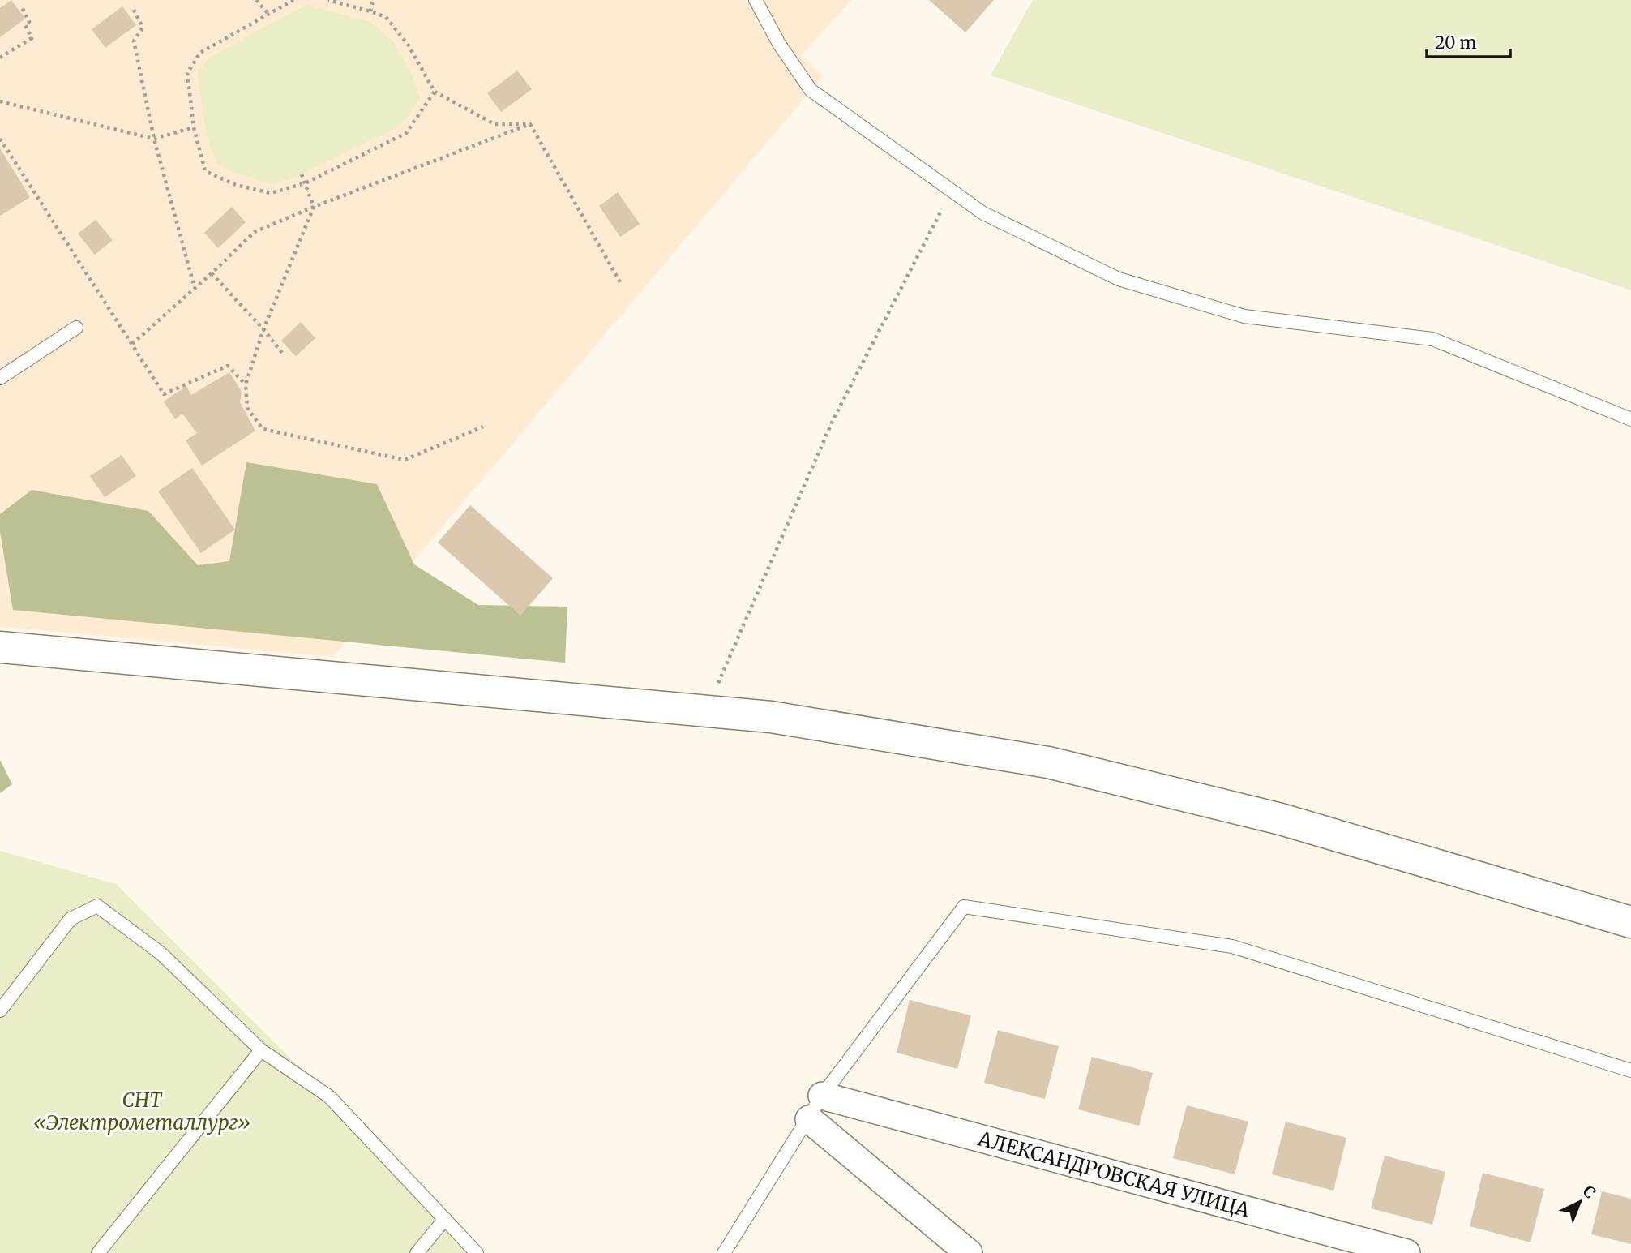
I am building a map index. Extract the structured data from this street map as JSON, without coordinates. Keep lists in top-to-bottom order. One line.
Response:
{"streets":{"street":["АЛЕКСАНДРОВСКАЯ УЛИЦА"]},"parks":["СНТ «Электрометаллург»"],"scale_bar":"20 m","north":"top right"}
